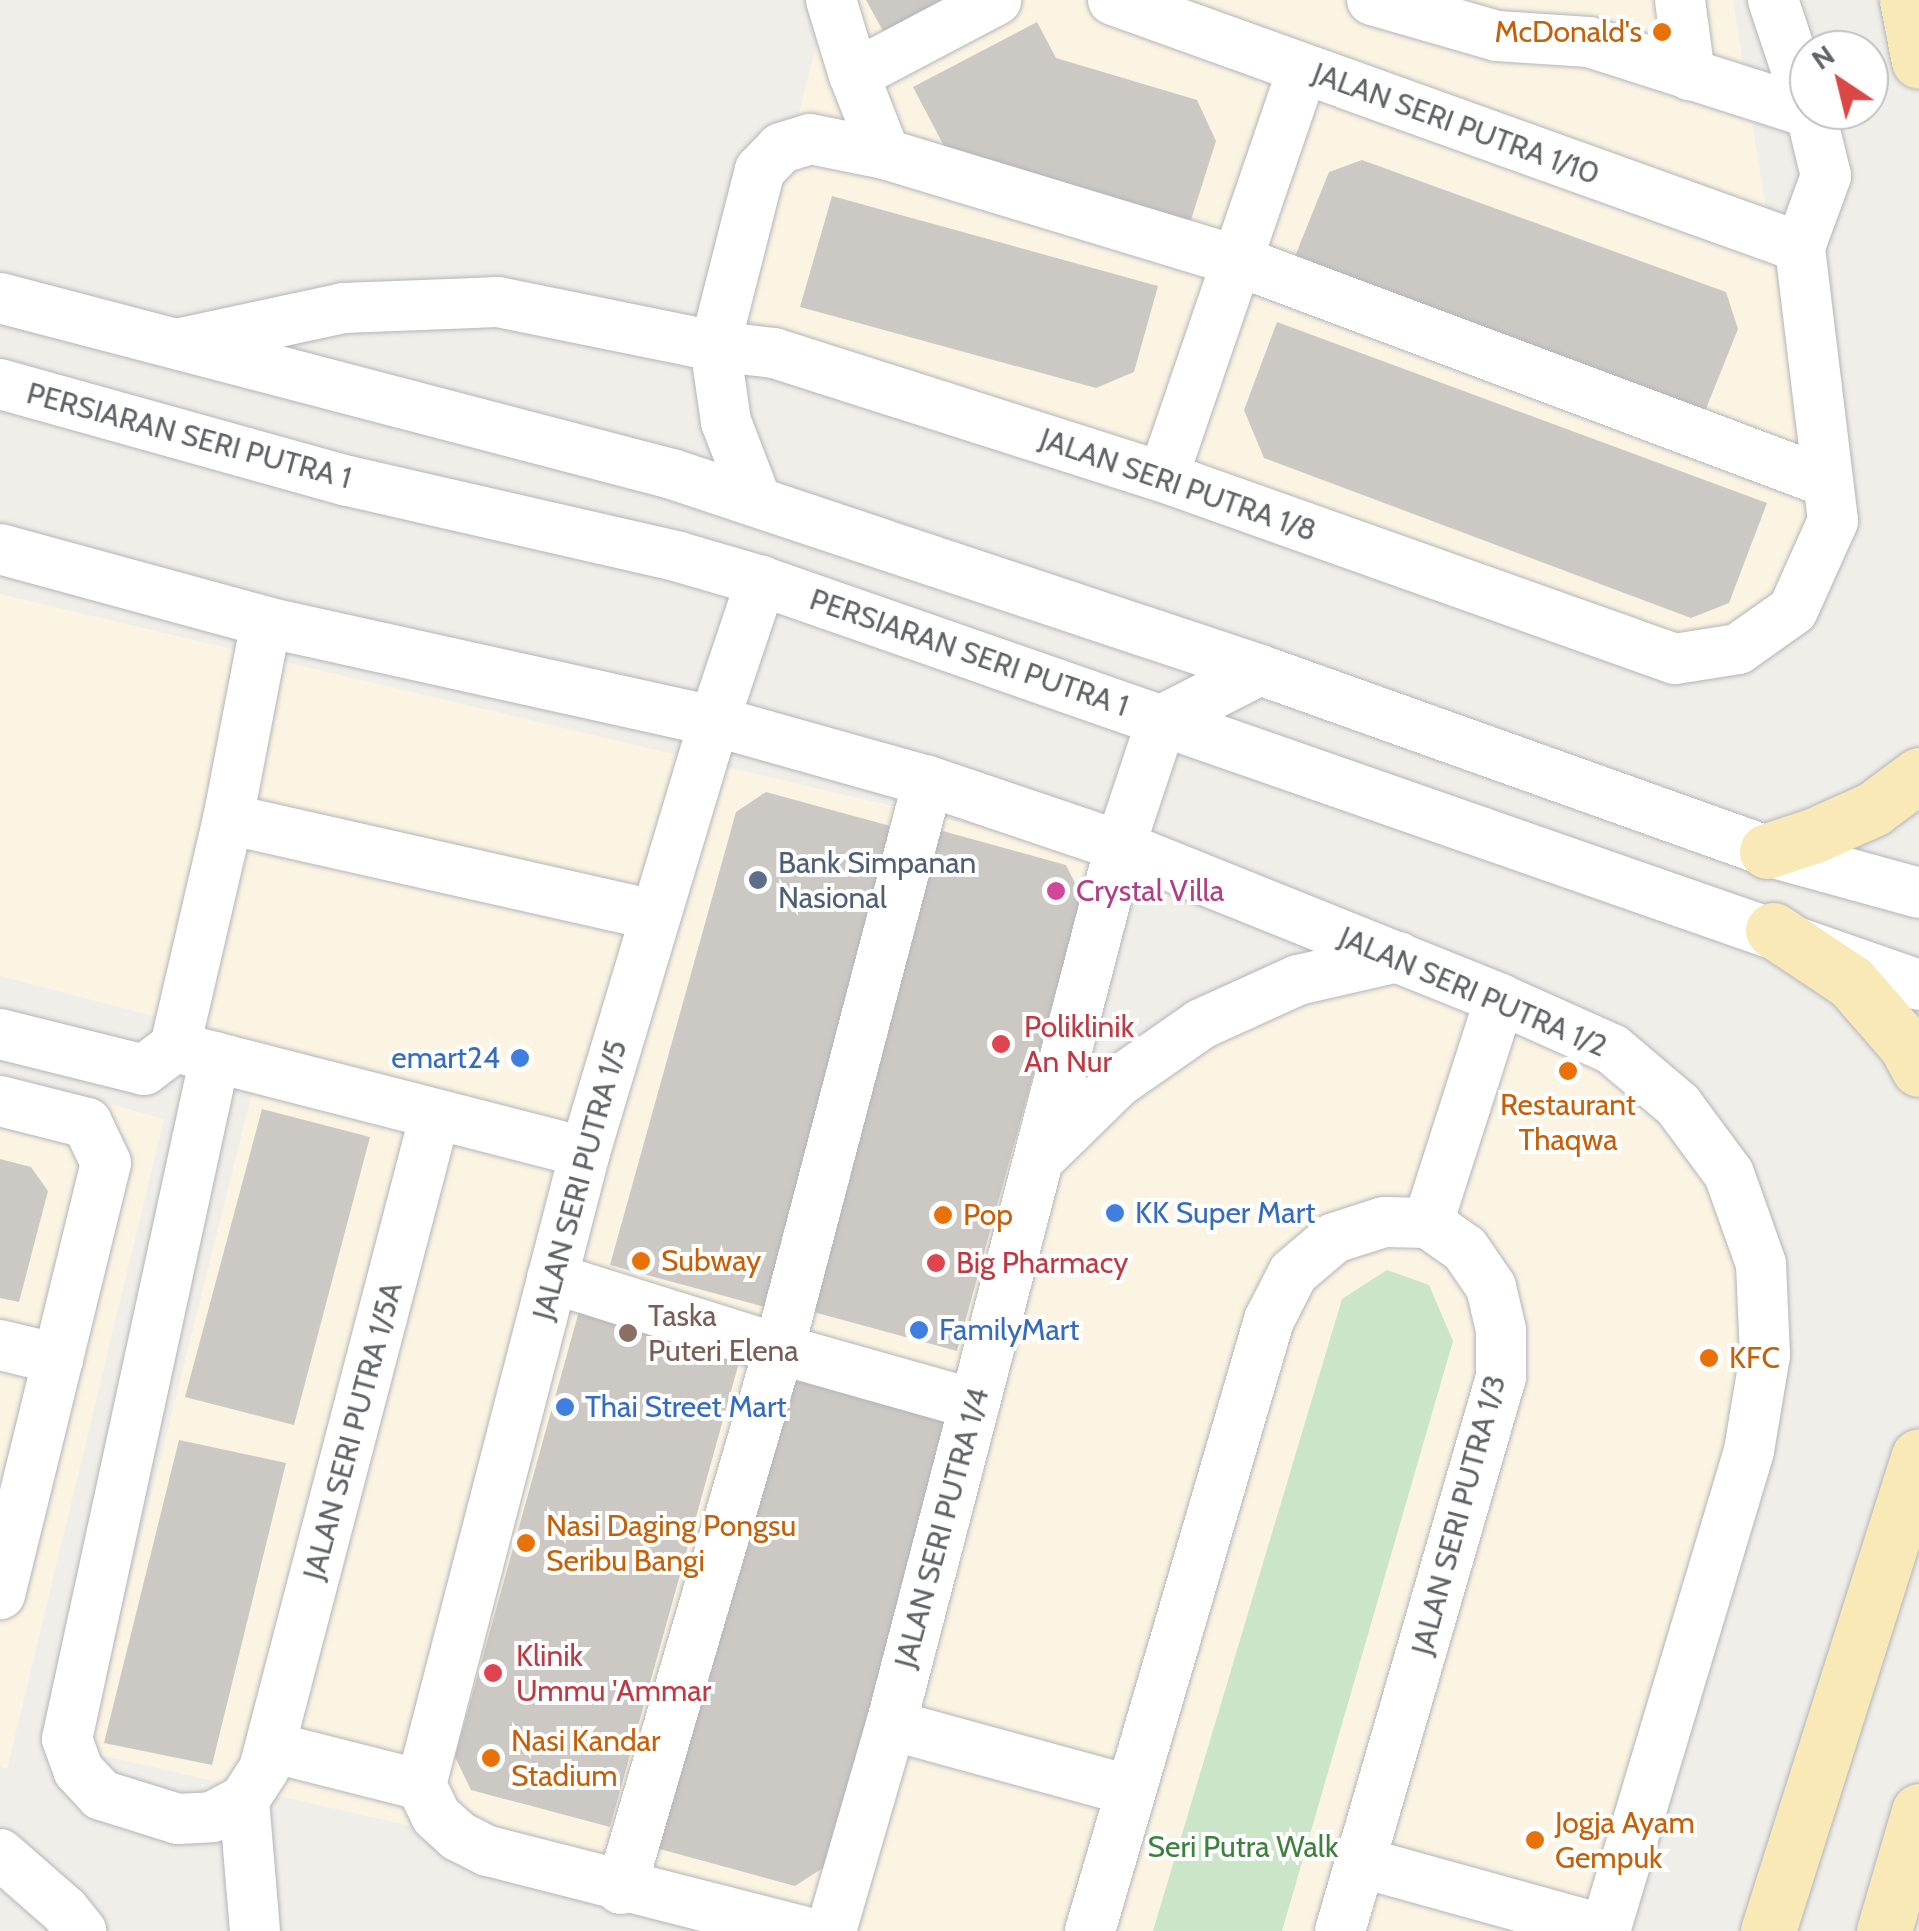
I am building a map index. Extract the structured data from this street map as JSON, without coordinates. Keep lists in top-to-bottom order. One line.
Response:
{"streets":{"street":["JALAN SERI PUTRA 1/10","PERSIARAN SERI PUTRA 1","JALAN SERI PUTRA 1/8","JALAN SERI PUTRA 1/2","JALAN SERI PUTRA 1/5","JALAN SERI PUTRA 1/5A","JALAN SERI PUTRA 1/3","JALAN SERI PUTRA 1/4"]},"crossings":[["JALAN SERI PUTRA 1/10","JALAN SERI PUTRA 1/8"],["PERSIARAN SERI PUTRA 1","JALAN SERI PUTRA 1/5"],["PERSIARAN SERI PUTRA 1","JALAN SERI PUTRA 1/4"],["JALAN SERI PUTRA 1/2","JALAN SERI PUTRA 1/5"],["JALAN SERI PUTRA 1/2","JALAN SERI PUTRA 1/4"]],"parks":["Seri Putra Walk"],"places":["McDonald's","Bank Simpanan Nasional","Crystal Villa","Poliklinik An Nur","emart24","Restaurant Thaqwa","KK Super Mart","Pop","Subway","Big Pharmacy","FamilyMart","Taska Puteri Elena","KFC","Thai Street Mart","Nasi Daging Pongsu Seribu Bangi","Klinik Ummu 'Ammar","Nasi Kandar Stadium","Jogja Ayam Gempuk"],"north":"top left"}
